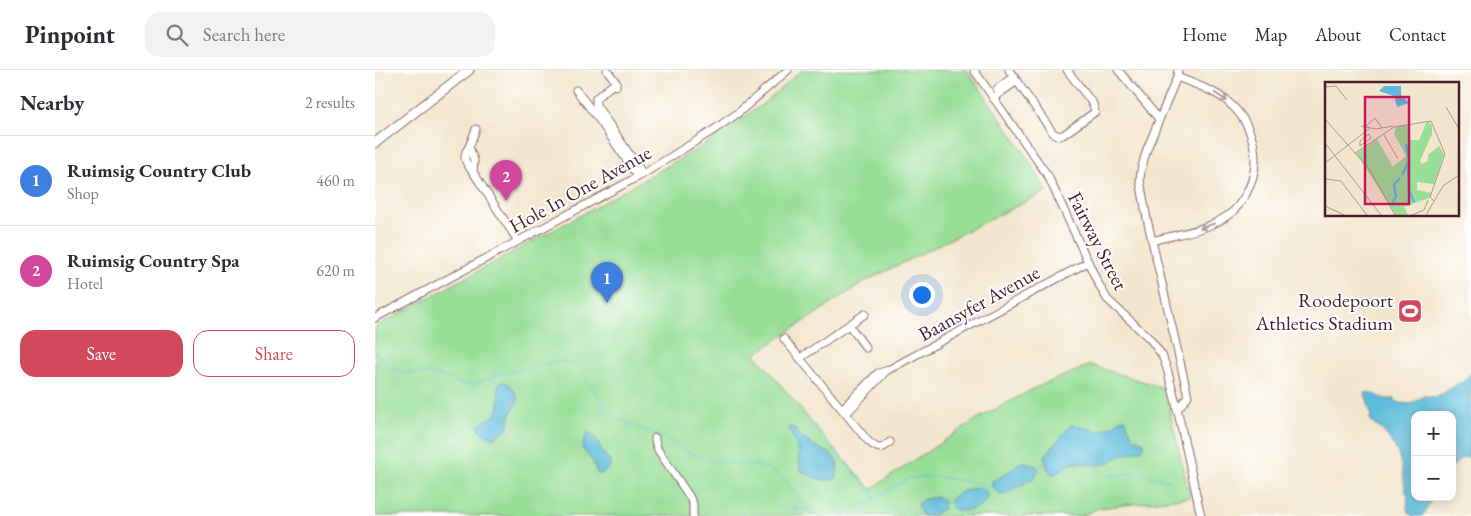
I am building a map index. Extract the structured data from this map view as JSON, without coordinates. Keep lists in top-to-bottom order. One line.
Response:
{"streets":{"street":["Hole In One Avenue","Fairway Street","Baansyfer Avenue"]},"crossings":[["Fairway Street","Baansyfer Avenue"]],"places":{"sports":["Roodepoort Athletics Stadium"]},"page":{"header":"Pinpoint","search":"Search here","nav":["Home","Map","About","Contact"],"heading":["Nearby","2 results"],"list":[{"mark":"1","name":"Ruimsig Country Club","note":"Shop","value":"460 m"},{"mark":"2","name":"Ruimsig Country Spa","note":"Hotel","value":"620 m"}],"pins":["2","1"],"buttons":["Save","Share"],"map_buttons":["+","−"]}}
